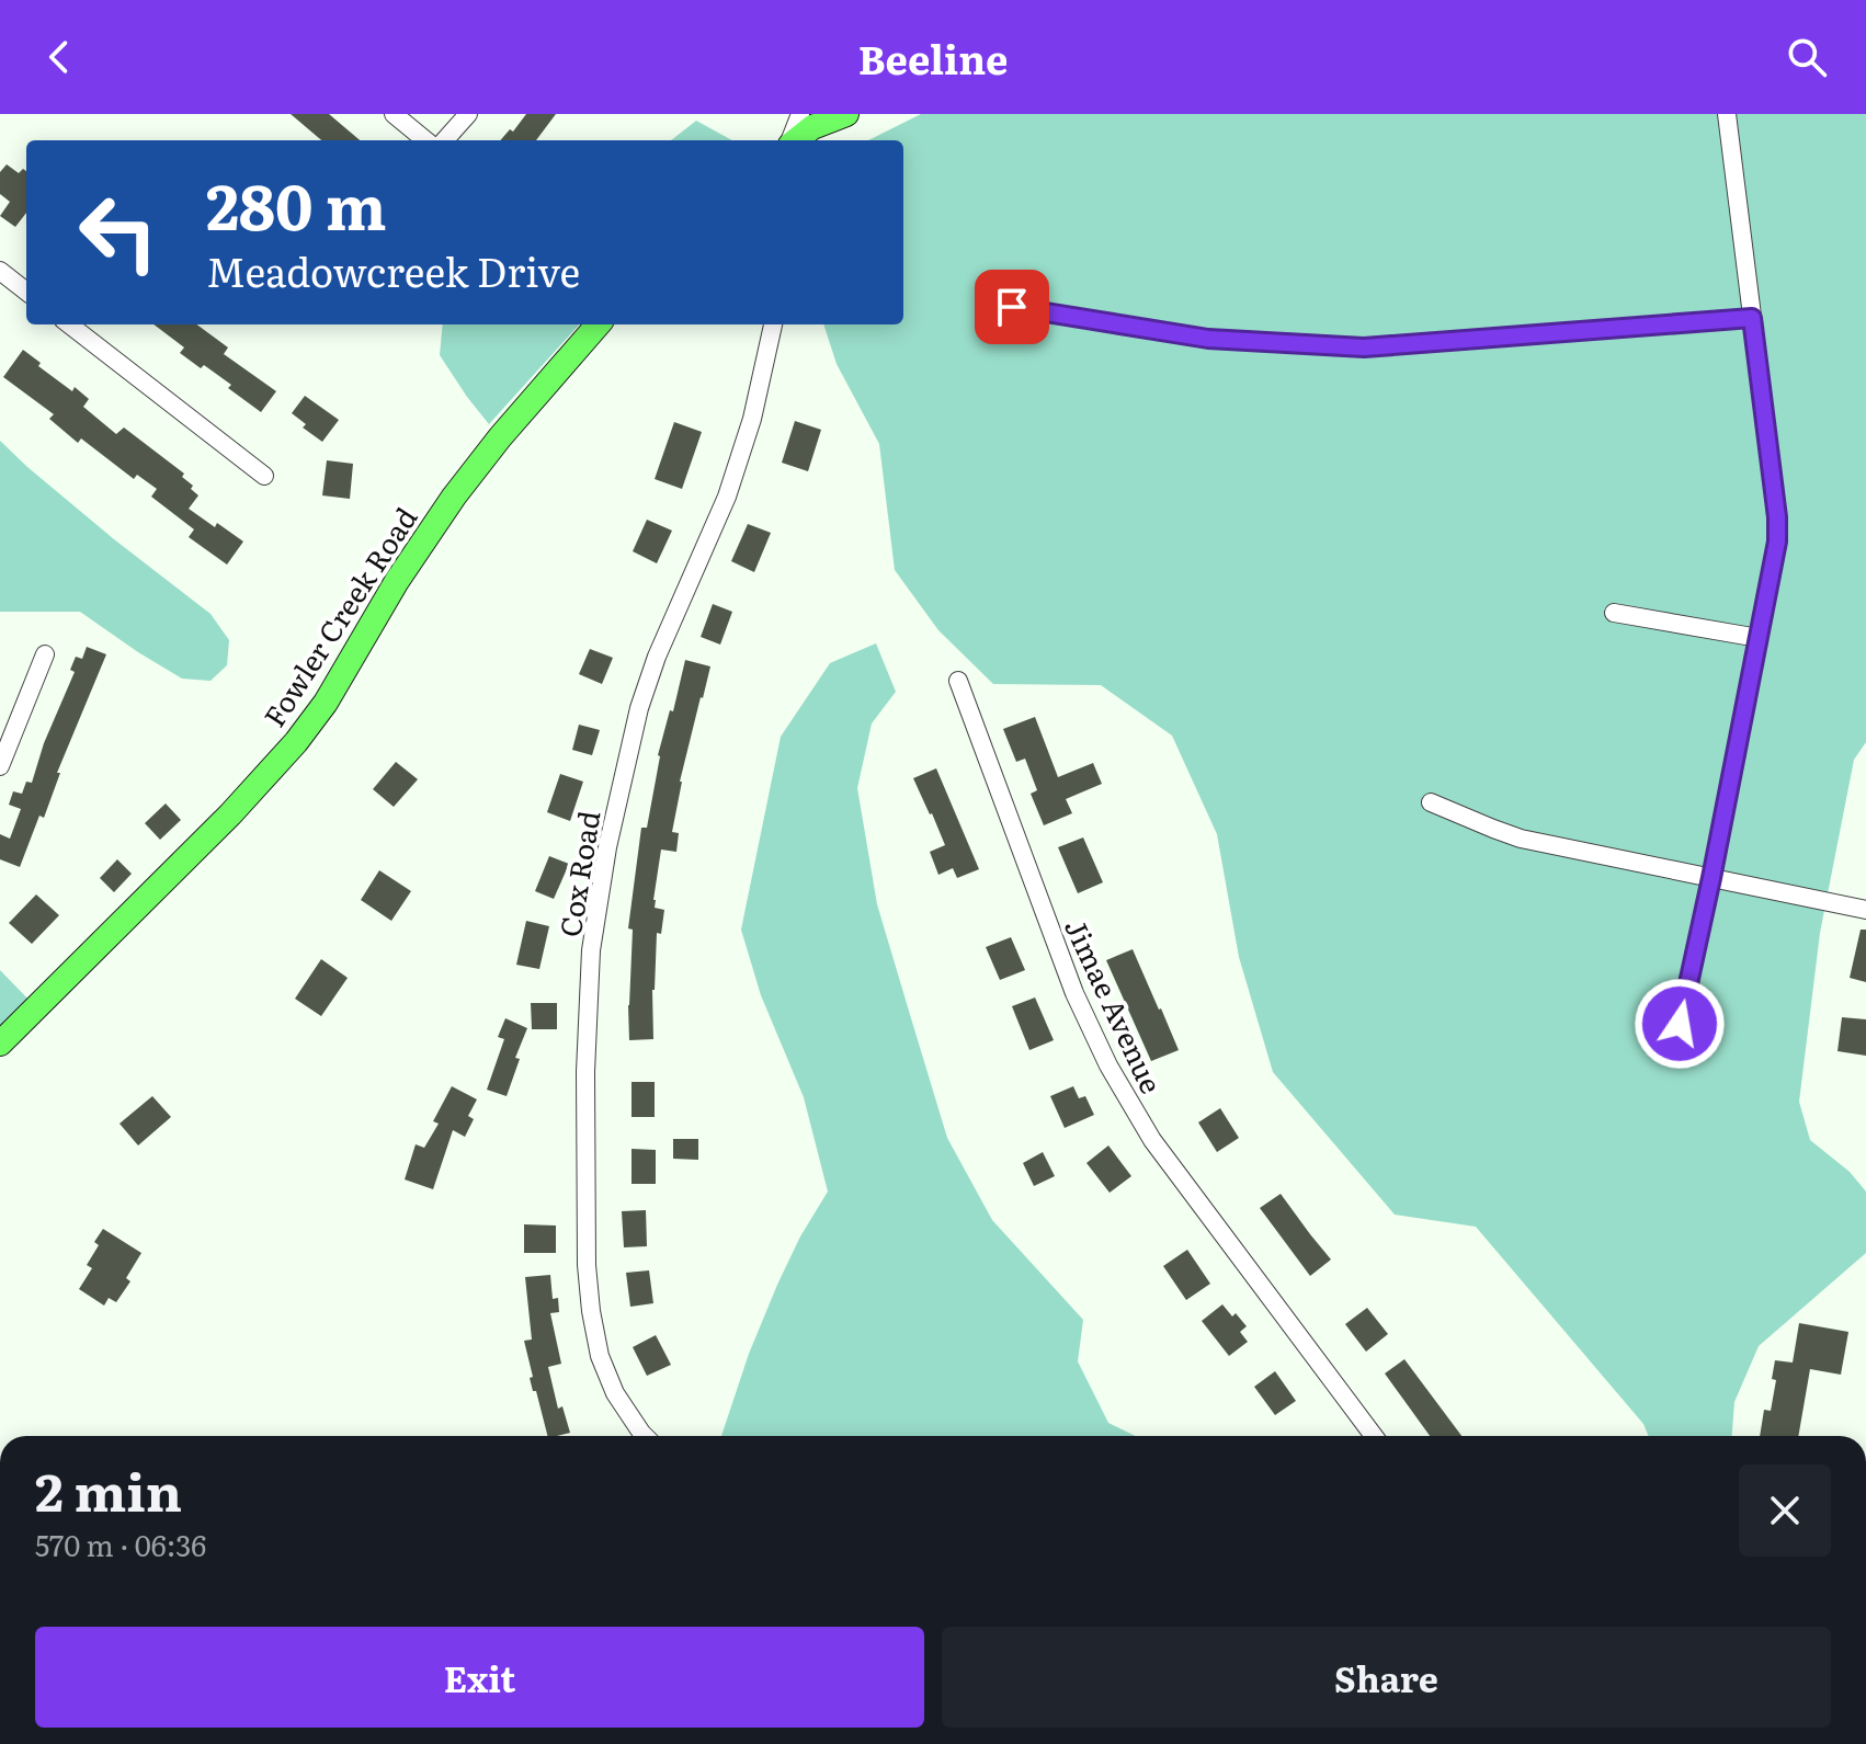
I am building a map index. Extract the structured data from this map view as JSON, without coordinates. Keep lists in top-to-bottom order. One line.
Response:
{"streets":{"main road":["Fowler Creek Road"],"street":["Cox Road","Jimae Avenue"]},"page":{"header":"Beeline","turn":["280 m","Meadowcreek Drive"],"heading":["2 min","570 m · 06:36"],"buttons":["Exit","Share"]}}
